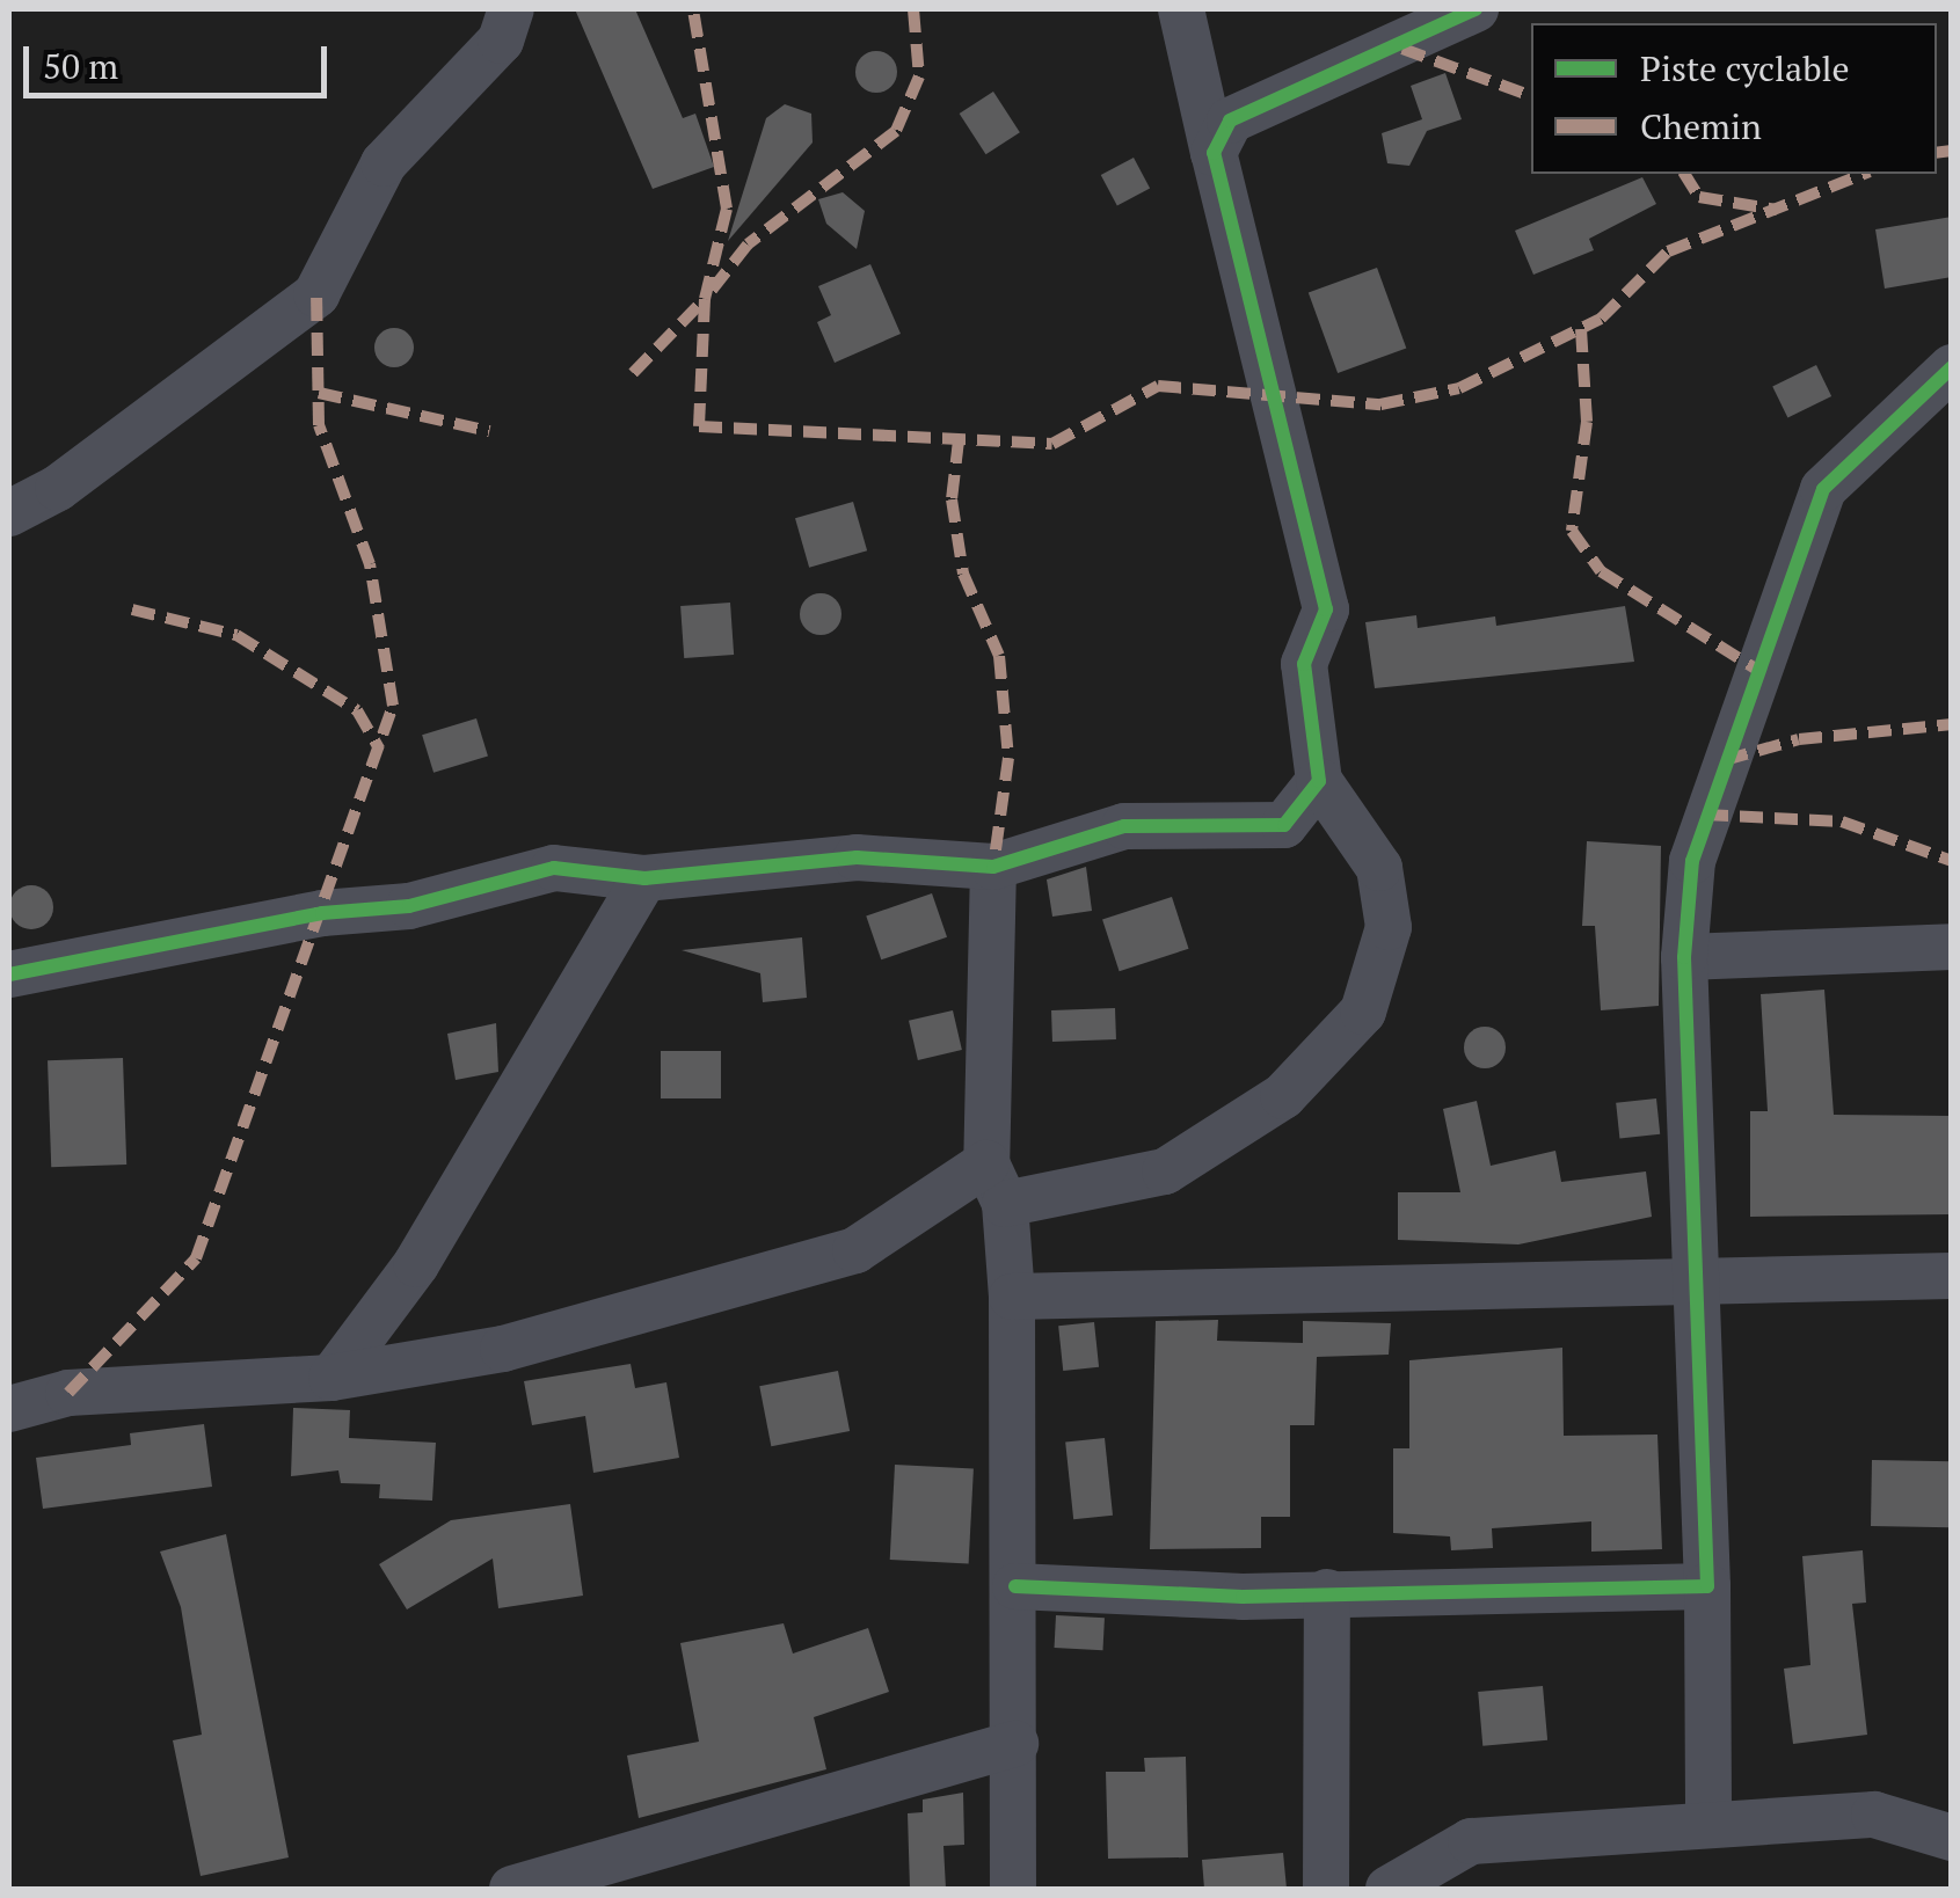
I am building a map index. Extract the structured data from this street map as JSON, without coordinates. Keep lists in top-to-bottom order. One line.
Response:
{"legend":["Piste cyclable","Chemin"],"scale_bar":"50 m"}
